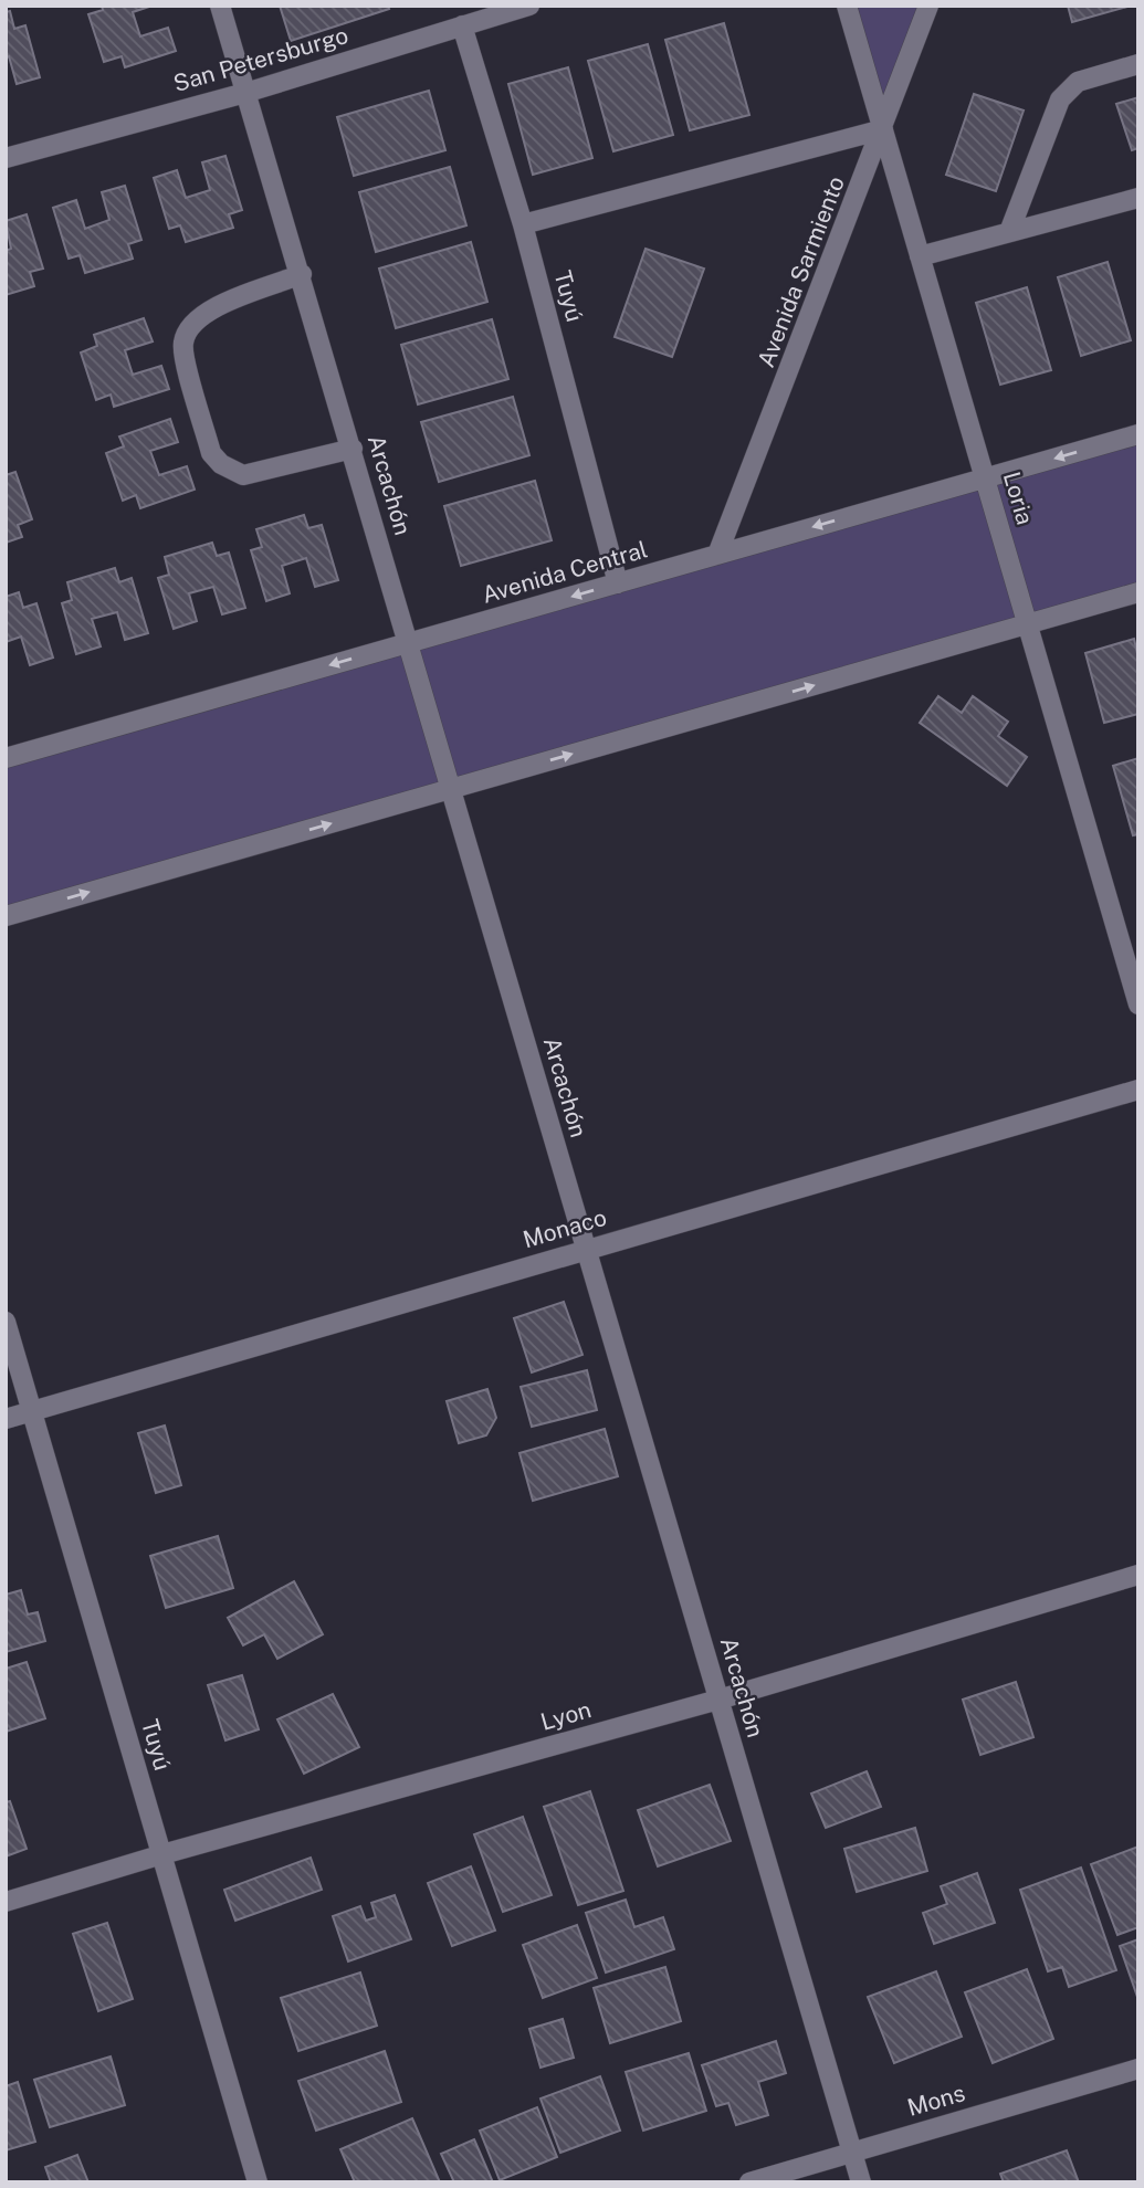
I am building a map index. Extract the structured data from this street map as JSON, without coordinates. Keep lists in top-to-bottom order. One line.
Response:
{"streets":{"street":["San Petersburgo","Avenida Sarmiento","Tuyú","Arcachón","Loria","Avenida Central","Monaco","Lyon","Mons"]},"crossings":[["San Petersburgo","Tuyú"],["San Petersburgo","Arcachón"],["Avenida Sarmiento","Loria"],["Avenida Sarmiento","Avenida Central"],["Tuyú","Avenida Central"],["Tuyú","Monaco"],["Tuyú","Lyon"],["Arcachón","Avenida Central"],["Arcachón","Monaco"],["Arcachón","Lyon"],["Arcachón","Mons"],["Loria","Avenida Central"]]}
